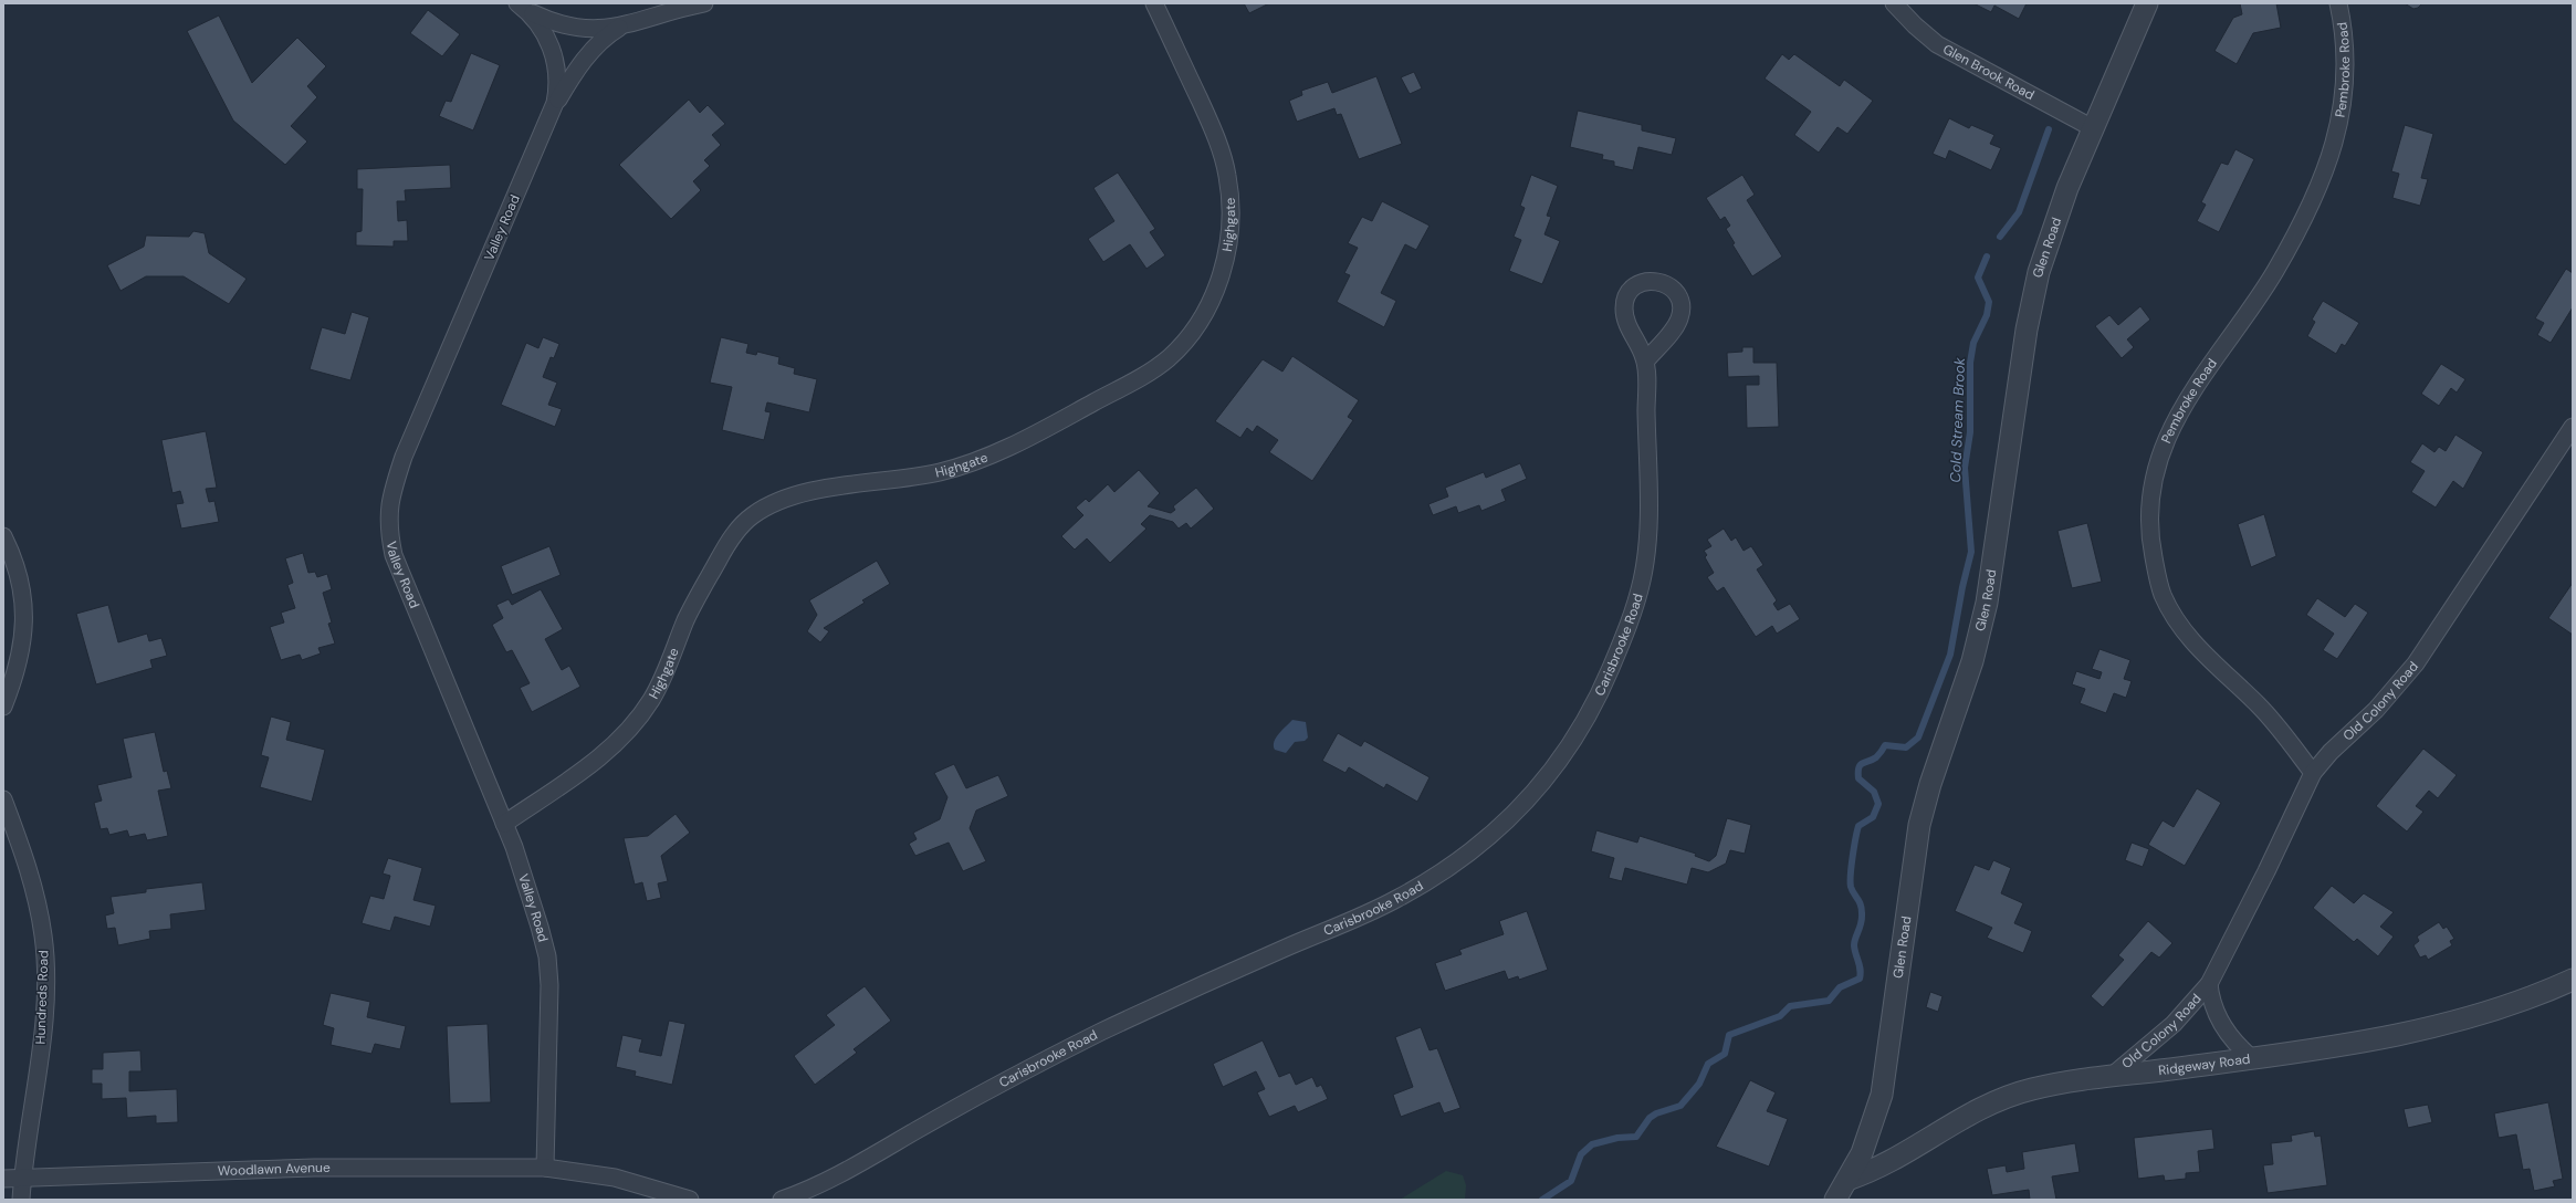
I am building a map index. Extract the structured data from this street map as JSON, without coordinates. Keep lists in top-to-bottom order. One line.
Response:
{"streets":{"street":["Pembroke Road","Glen Brook Road","Highgate","Valley Road","Glen Road","Carisbrooke Road","Old Colony Road","Hundreds Road","Ridgeway Road","Woodlawn Avenue"]},"crossings":[["Pembroke Road","Old Colony Road"],["Glen Brook Road","Glen Road"],["Highgate","Valley Road"],["Valley Road","Woodlawn Avenue"],["Glen Road","Ridgeway Road"],["Old Colony Road","Ridgeway Road"],["Hundreds Road","Woodlawn Avenue"]],"water":["Cold Stream Brook"]}
